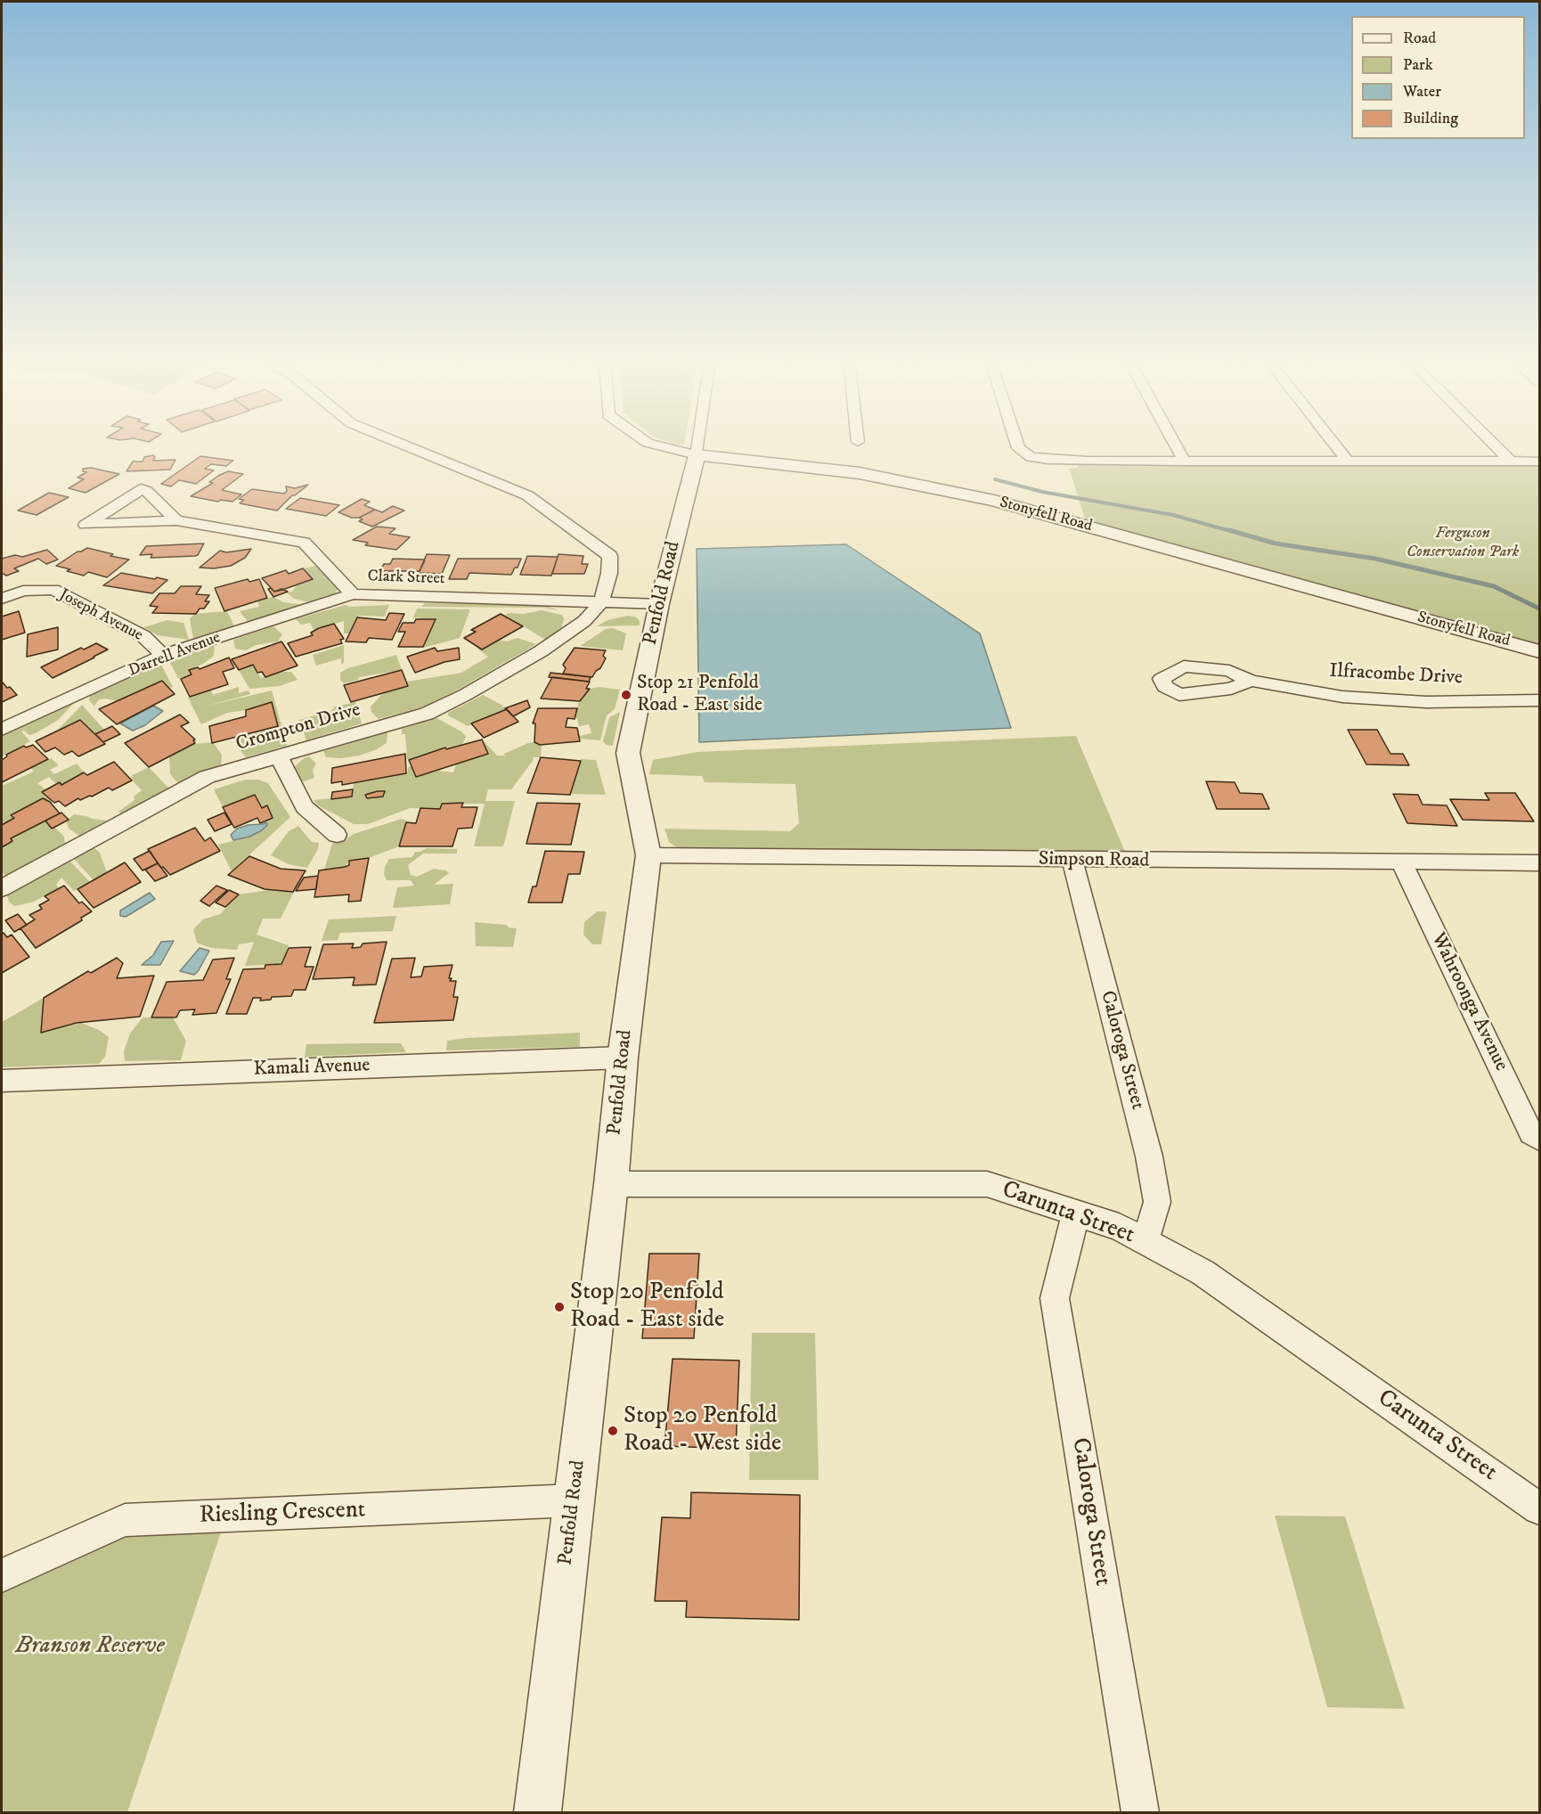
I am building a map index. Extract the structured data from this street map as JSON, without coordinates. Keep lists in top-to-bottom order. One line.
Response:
{"streets":{"street":["Stonyfell Road","Clark Street","Penfold Road","Joseph Avenue","Darrell Avenue","Ilfracombe Drive","Crompton Drive","Simpson Road","Wahroonga Avenue","Caloroga Street","Kamali Avenue","Carunta Street","Riesling Crescent"]},"crossings":[["Stonyfell Road","Penfold Road"],["Clark Street","Penfold Road"],["Clark Street","Darrell Avenue"],["Clark Street","Crompton Drive"],["Penfold Road","Simpson Road"],["Penfold Road","Kamali Avenue"],["Penfold Road","Carunta Street"],["Penfold Road","Riesling Crescent"],["Joseph Avenue","Darrell Avenue"],["Simpson Road","Wahroonga Avenue"],["Simpson Road","Caloroga Street"],["Caloroga Street","Carunta Street"]],"parks":["Ferguson Conservation Park","Branson Reserve"],"places":["Stop 21 Penfold Road - East side","Stop 20 Penfold Road - East side","Stop 20 Penfold Road - West side"],"legend":["Road","Park","Water","Building"]}
